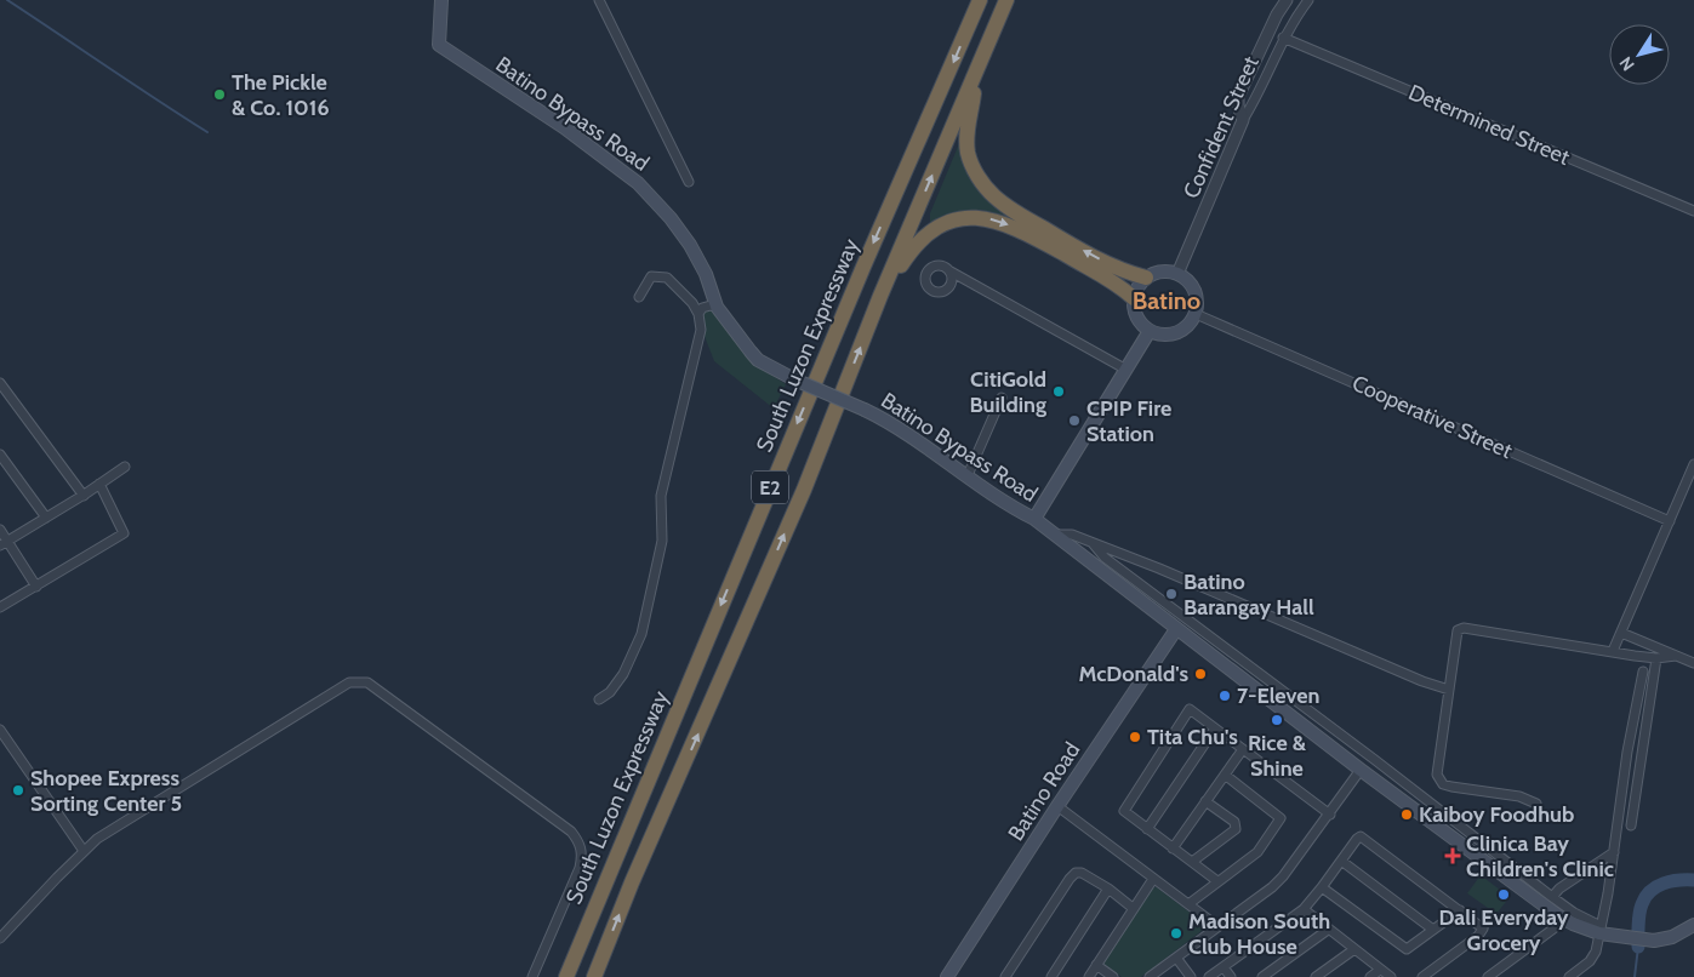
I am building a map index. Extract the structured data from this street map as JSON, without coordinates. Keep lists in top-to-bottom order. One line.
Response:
{"streets":{"highway":["South Luzon Expressway","E2"],"main road":["Batino Bypass Road","Batino Road"],"street":["Determined Street","Confident Street","Cooperative Street"]},"crossings":[["Batino Bypass Road","Batino Road"],["Determined Street","Confident Street"],["Confident Street","Cooperative Street"]],"districts":["Batino"],"places":{"other":["The Pickle & Co. 1016","CitiGold Building","CPIP Fire Station","Batino Barangay Hall","McDonald's","7-Eleven","Rice & Shine","Tita Chu's","Shopee Express Sorting Center 5","Kaiboy Foodhub","Dali Everyday Grocery","Madison South Club House"],"health":["Clinica Bay Children's Clinic"]},"north":"bottom left"}
